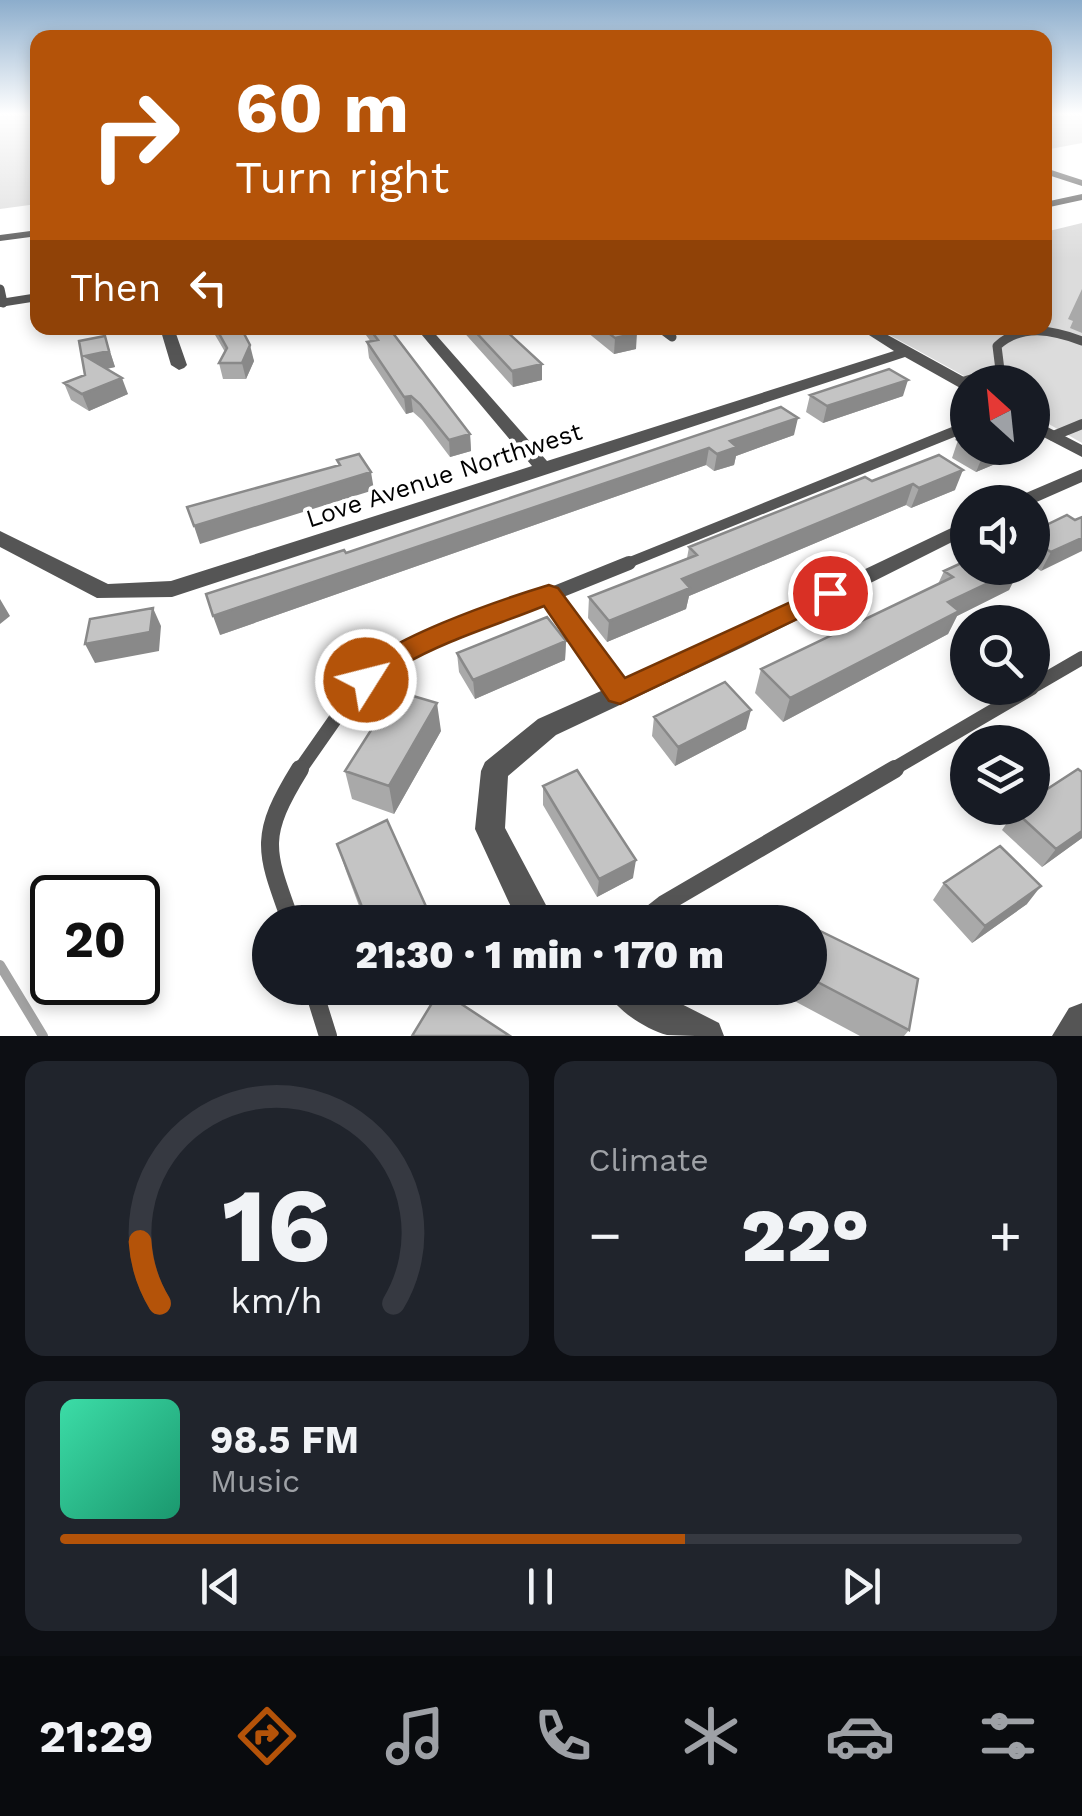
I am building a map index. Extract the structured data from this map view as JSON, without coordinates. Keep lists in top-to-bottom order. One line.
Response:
{"streets":{"street":["Love Avenue Northwest"]},"north":"top left","page":{"turn":["60 m","Turn right"],"then":"Then","limit":"20","trip":"21:30 · 1 min · 170 m","tile":"Climate","heat":["−","22°","+"],"song":["98.5 FM","Music"],"tabs":"21:29","gauge":["16","km/h"]}}
